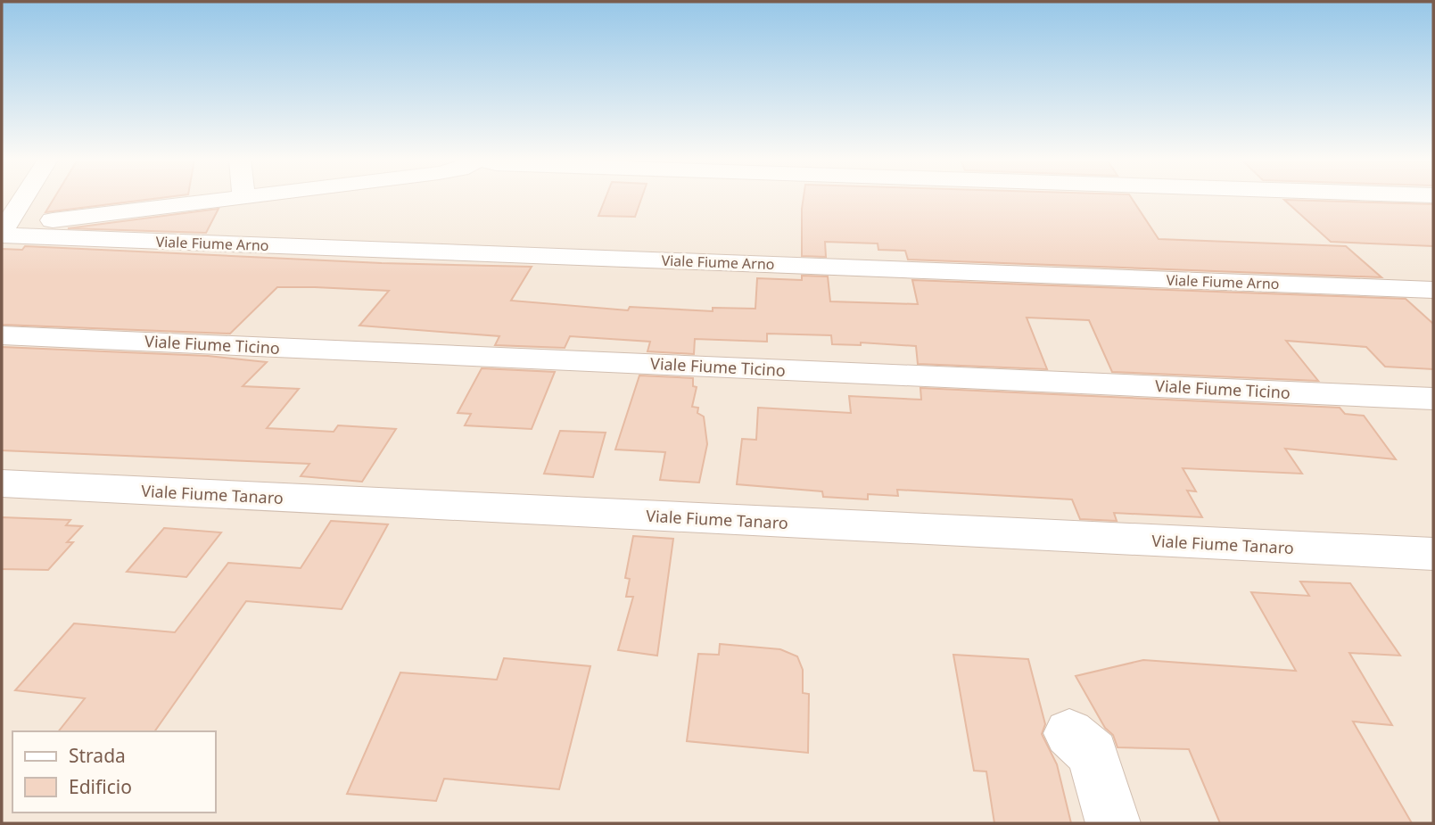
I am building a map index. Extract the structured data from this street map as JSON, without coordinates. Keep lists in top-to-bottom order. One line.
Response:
{"streets":{"street":["Viale Fiume Arno","Viale Fiume Ticino","Viale Fiume Tanaro"]},"legend":["Strada","Edificio"]}
